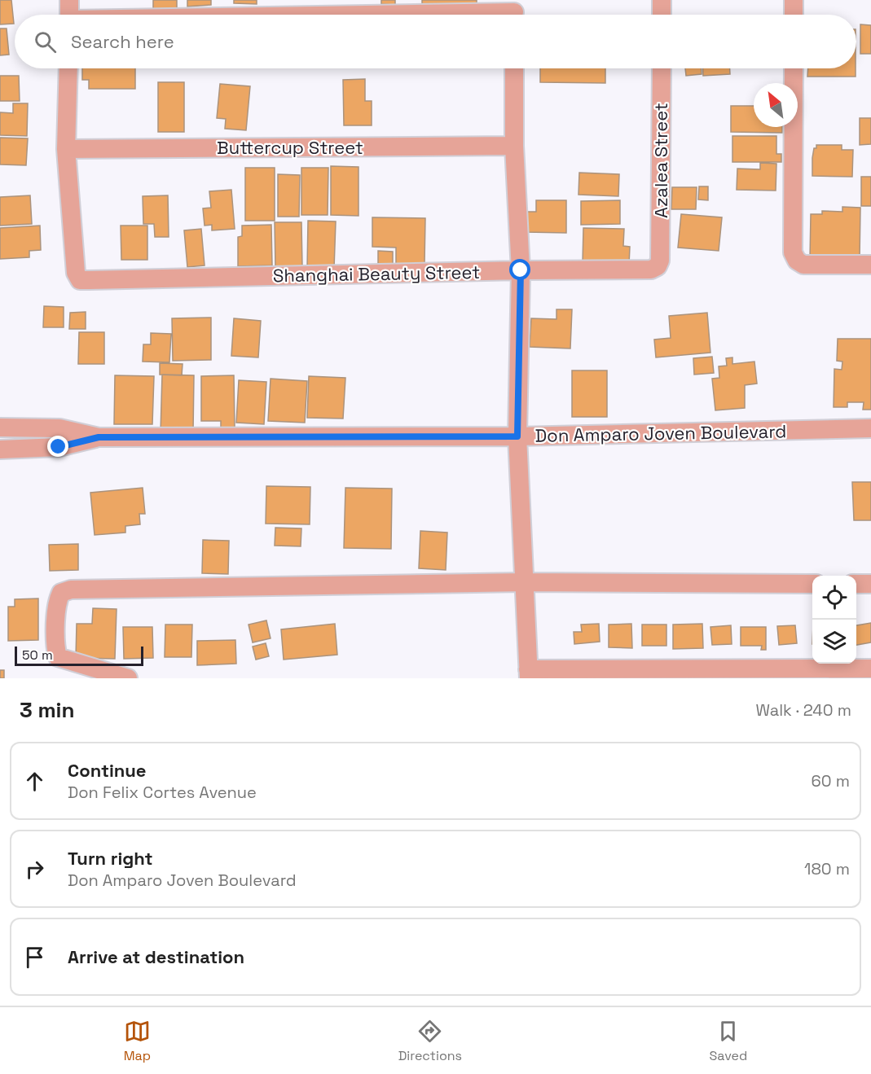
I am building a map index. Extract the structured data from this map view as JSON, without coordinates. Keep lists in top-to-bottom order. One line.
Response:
{"streets":{"street":["Buttercup Street","Azalea Street","Shanghai Beauty Street","Don Amparo Joven Boulevard"]},"crossings":[["Buttercup Street","Shanghai Beauty Street"],["Azalea Street","Shanghai Beauty Street"]],"scale_bar":"50 m","north":"top left","page":{"search":"Search here","scale":"50 m","heading":["3 min","Walk · 240 m"],"list":[["Continue","Don Felix Cortes Avenue","60 m"],["Turn right","Don Amparo Joven Boulevard","180 m"],"Arrive at destination"],"nav":["Map","Directions","Saved"]}}
